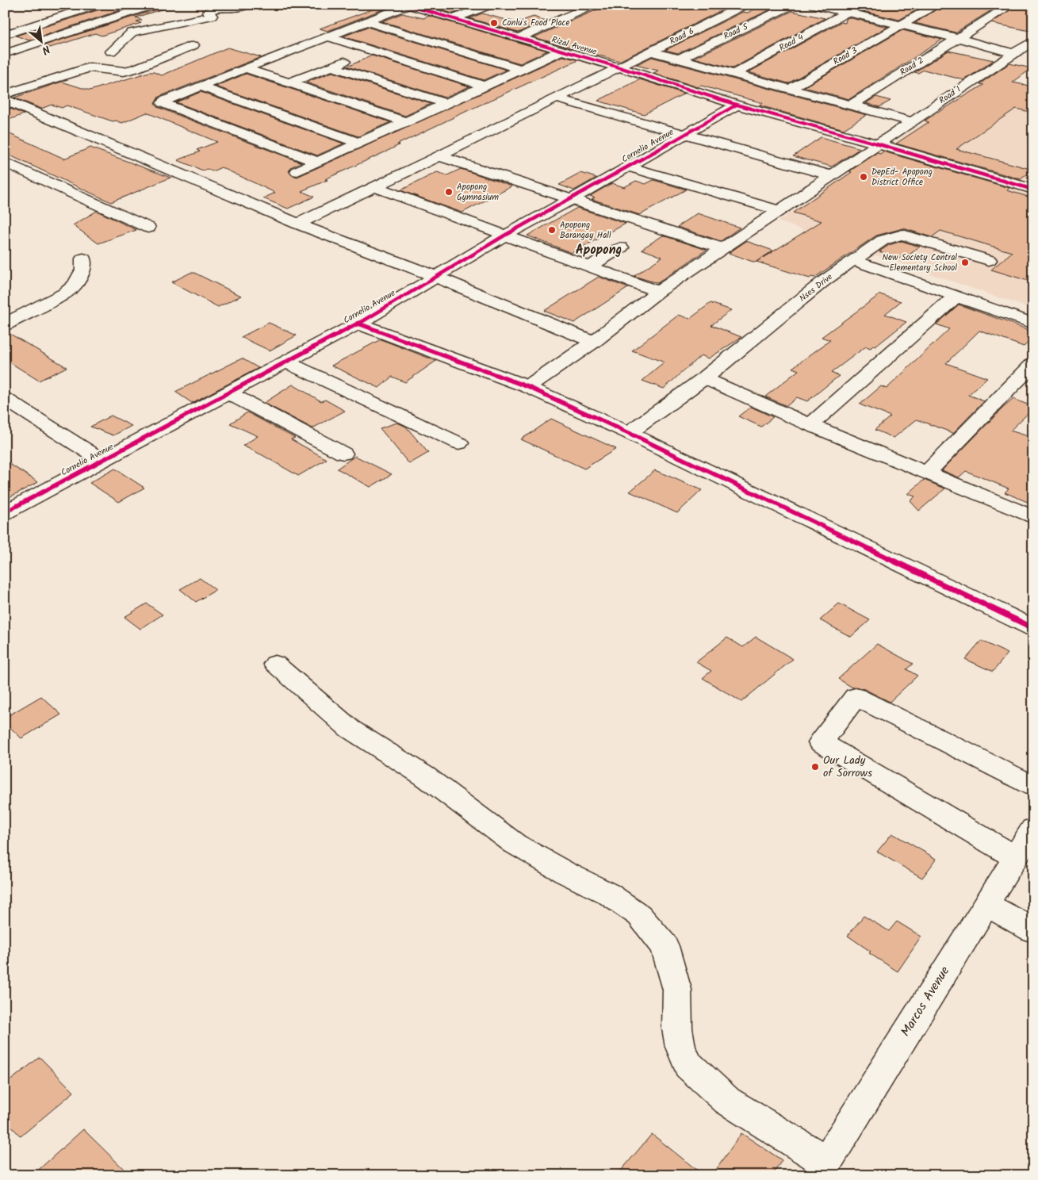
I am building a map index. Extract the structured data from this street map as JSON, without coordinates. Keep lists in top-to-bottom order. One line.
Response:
{"streets":{"street":["Road 5","Road 6","Road 4","Rizal Avenue","Road 3","Road 2","Road 1","Cornelio Avenue","Nses Drive","Marcos Avenue"]},"crossings":[["Road 6","Rizal Avenue"],["Rizal Avenue","Road 1"],["Rizal Avenue","Cornelio Avenue"]],"districts":["Apopong"],"places":["Conlu's Food Place","DepEd- Apopong District Office","Apopong Gymnasium","Apopong Barangay Hall","New Society Central Elementary School","Our Lady of Sorrows"],"north":"bottom right"}
